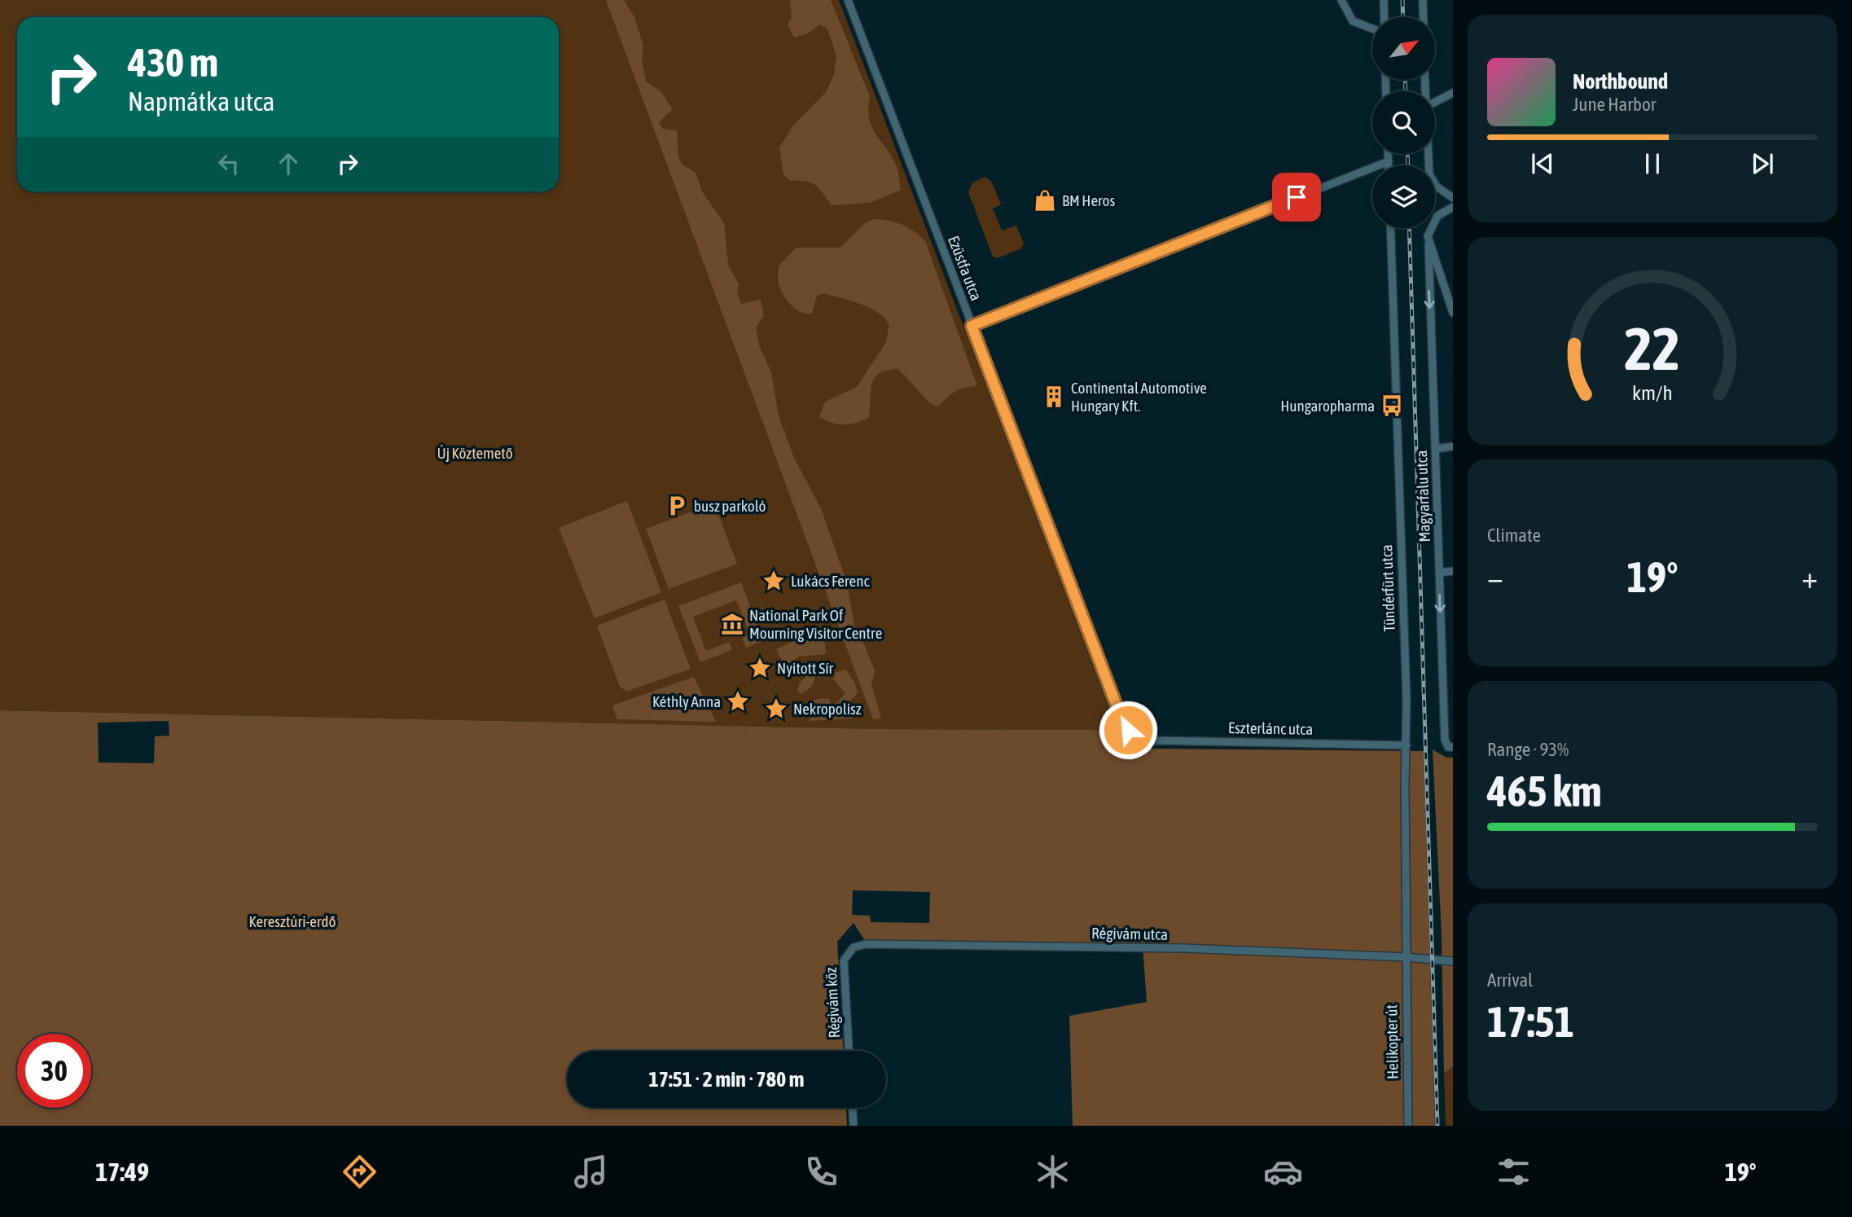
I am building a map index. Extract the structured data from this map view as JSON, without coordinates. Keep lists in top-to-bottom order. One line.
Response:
{"streets":{"street":["Ezüstfa utca","Magyarfalu utca","Tündérfürt utca","Eszterlánc utca","Régivám utca","Régivám köz","Helikopter út"]},"crossings":[["Ezüstfa utca","Eszterlánc utca"],["Tündérfürt utca","Eszterlánc utca"],["Tündérfürt utca","Régivám utca"],["Tündérfürt utca","Helikopter út"],["Régivám utca","Régivám köz"],["Régivám utca","Helikopter út"]],"one_way":["Magyarfalu utca"],"parks":["Új Köztemető","Keresztúri-erdő"],"places":{"shop":["BM Heros"],"building":["Continental Automotive Hungary Kft."],"bus stop":["Hungaropharma"],"parking":["busz parkoló"],"place":["Lukács Ferenc","Nyitott Sír","Kéthly Anna","Nekropolisz"],"museum":["National Park Of Mourning Visitor Centre"]},"north":"top right","page":{"turn":["430 m","Napmátka utca"],"song":["Northbound","June Harbor"],"tile":["Climate",["Range · 93%","465 km"],["Arrival","17:51"]],"heat":["−","19°","+"],"limit":"30","trip":"17:51 · 2 min · 780 m","tabs":["17:49","19°"],"gauge":["22","km/h"]}}
